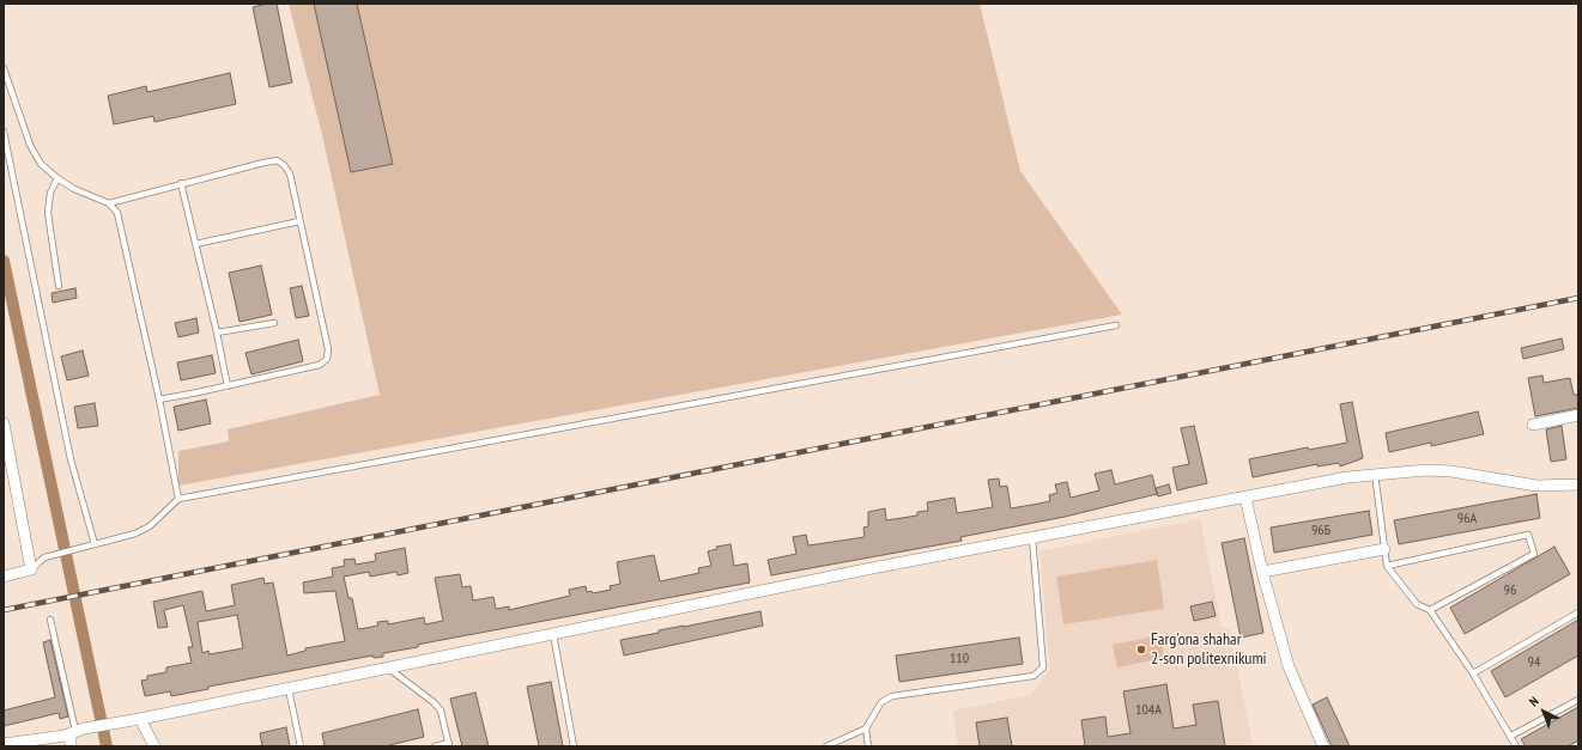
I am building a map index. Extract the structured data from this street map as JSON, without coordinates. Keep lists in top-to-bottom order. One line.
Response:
{"places":["Farg'ona shahar 2-son politexnikumi"],"house_numbers":["96А","96Б","96","110","94","104А"],"north":"top left"}
